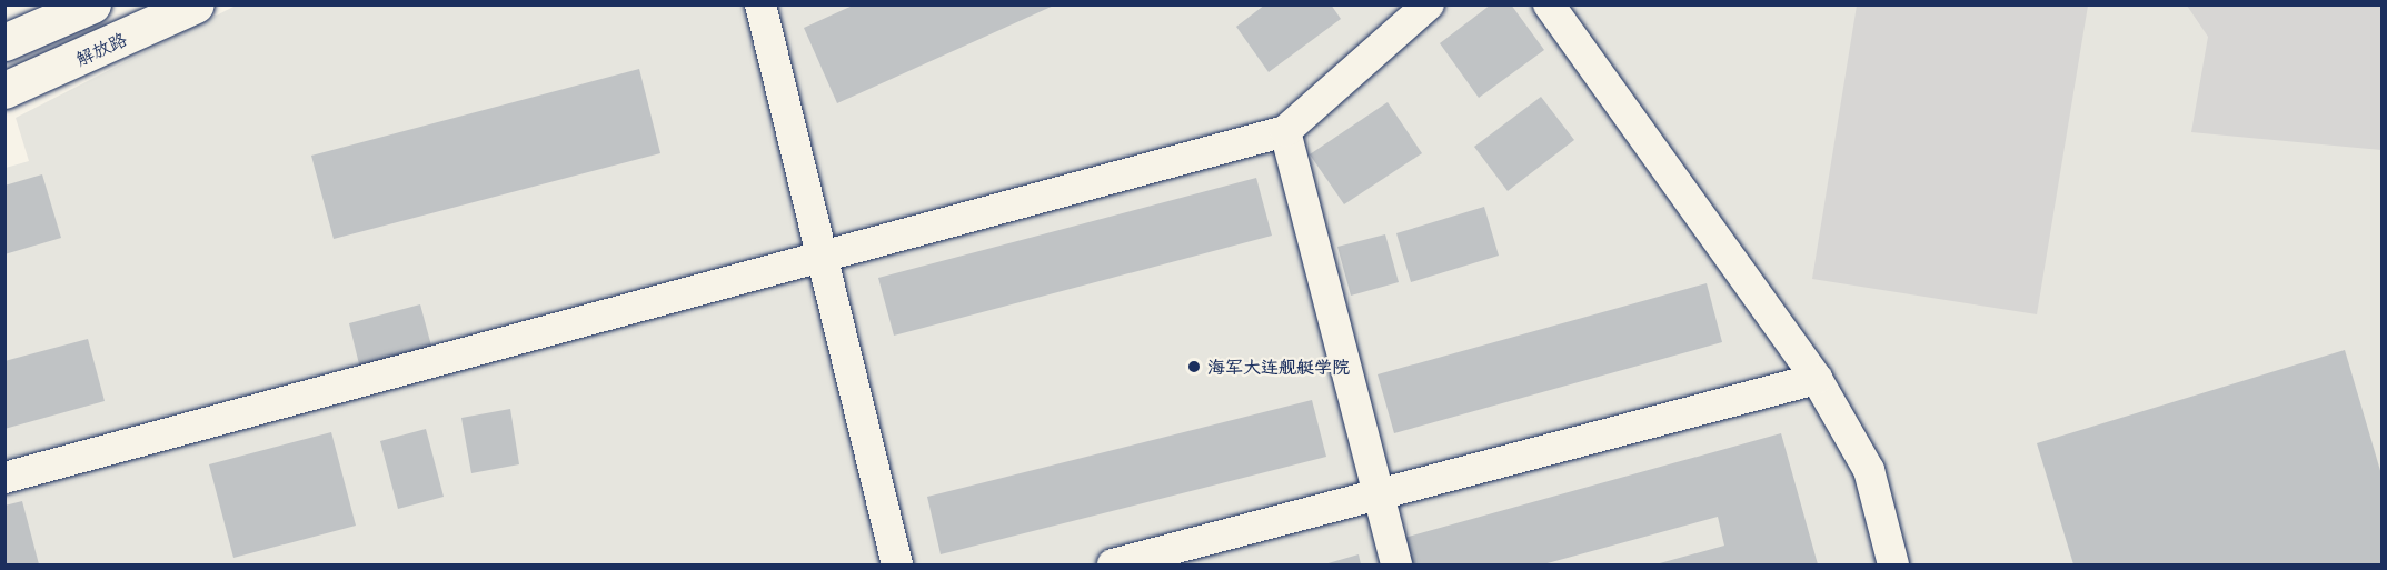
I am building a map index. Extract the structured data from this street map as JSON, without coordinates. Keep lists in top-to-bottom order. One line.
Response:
{"streets":{"main road":["解放路"]},"places":["海军大连舰艇学院"]}
